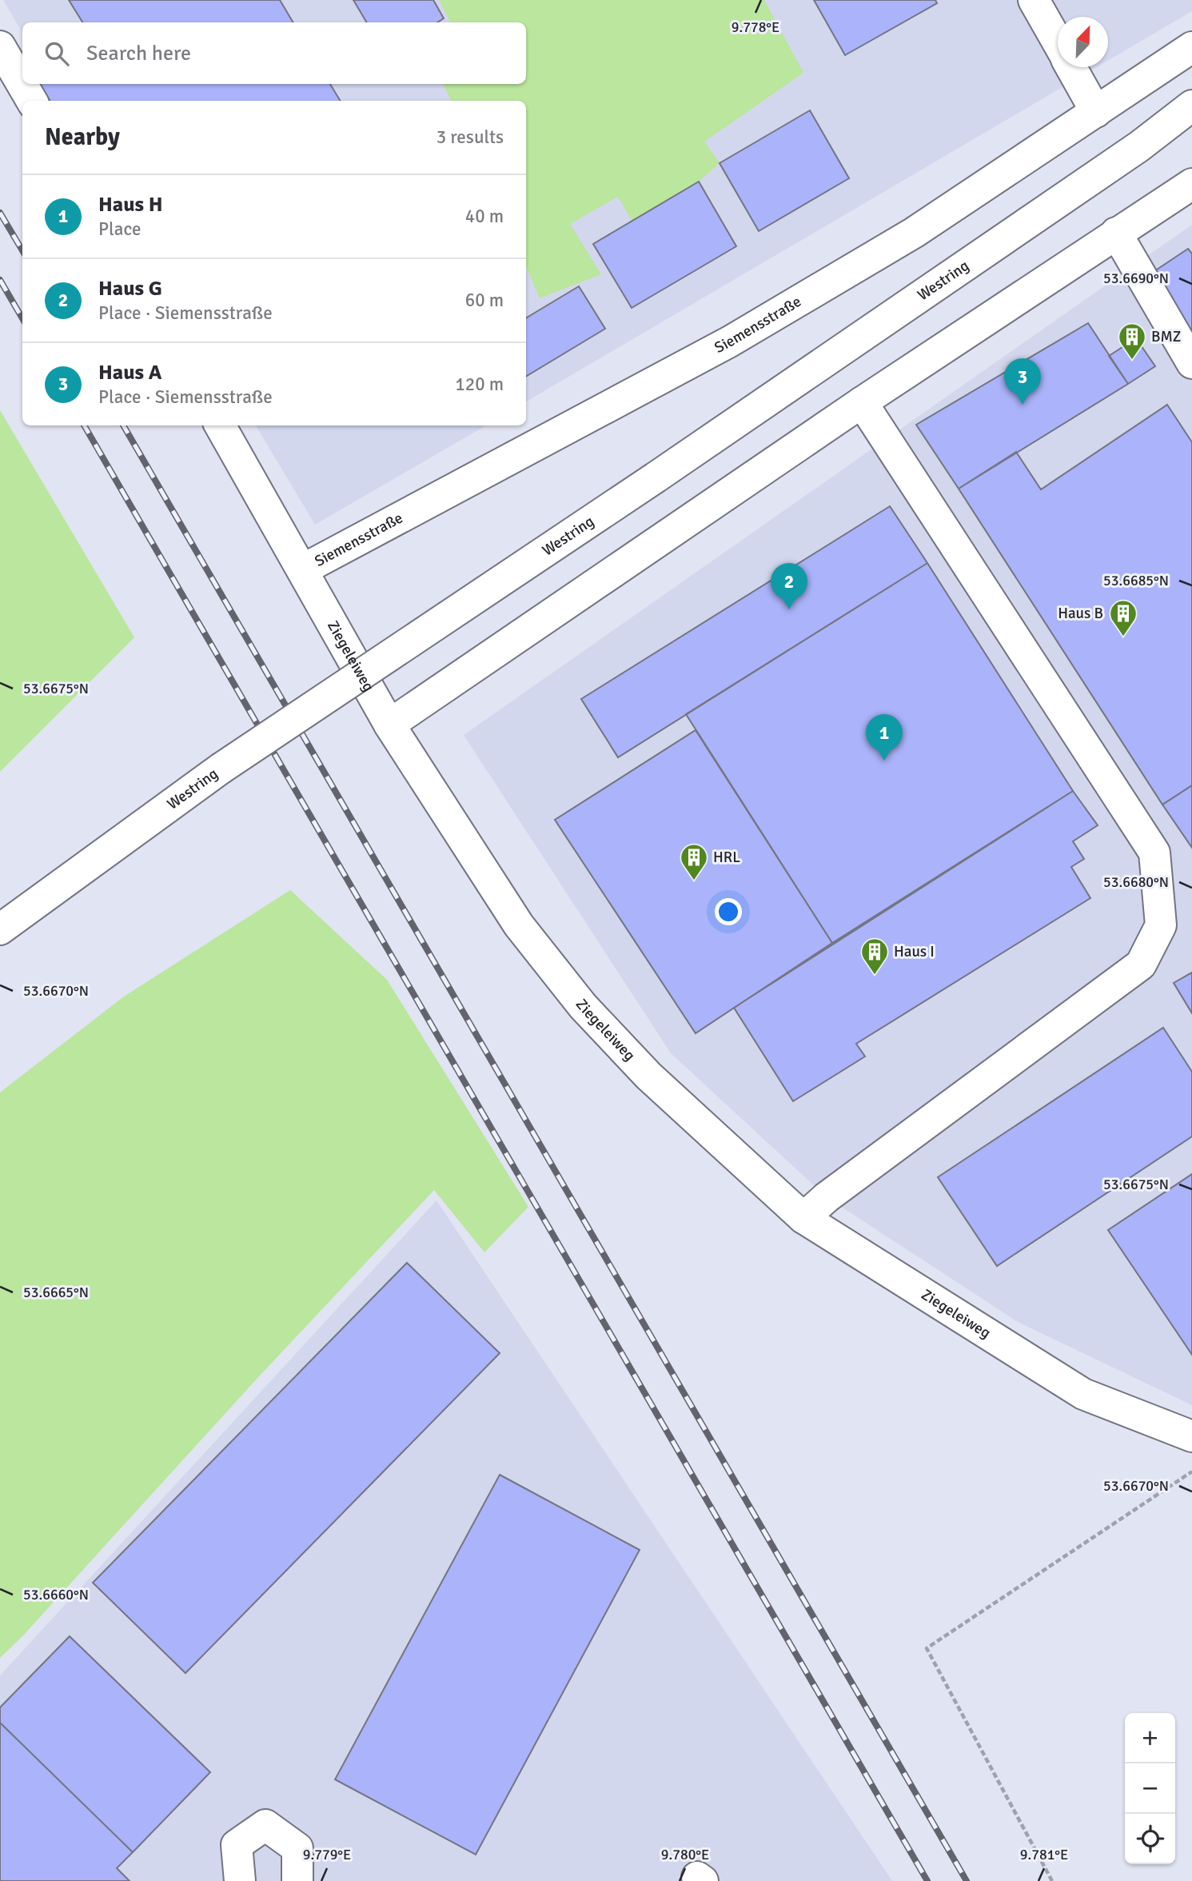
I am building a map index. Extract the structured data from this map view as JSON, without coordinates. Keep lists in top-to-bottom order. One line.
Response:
{"streets":{"street":["Westring","Siemensstraße","Ziegeleiweg"]},"crossings":[["Siemensstraße","Ziegeleiweg"]],"places":{"building":["BMZ","Haus B","HRL","Haus I"]},"north":"top right","page":{"search":"Search here","heading":["Nearby","3 results"],"list":[{"mark":"1","name":"Haus H","note":"Place","value":"40 m"},{"mark":"2","name":"Haus G","note":"Place · Siemensstraße","value":"60 m"},{"mark":"3","name":"Haus A","note":"Place · Siemensstraße","value":"120 m"}],"pins":["3","2","1"],"map_buttons":["+","−"]},"coordinates":["9.778°E","53.6690°N","53.6685°N","53.6675°N","53.6680°N","53.6670°N","53.6665°N","53.6660°N","9.779°E","9.780°E","9.781°E"]}
